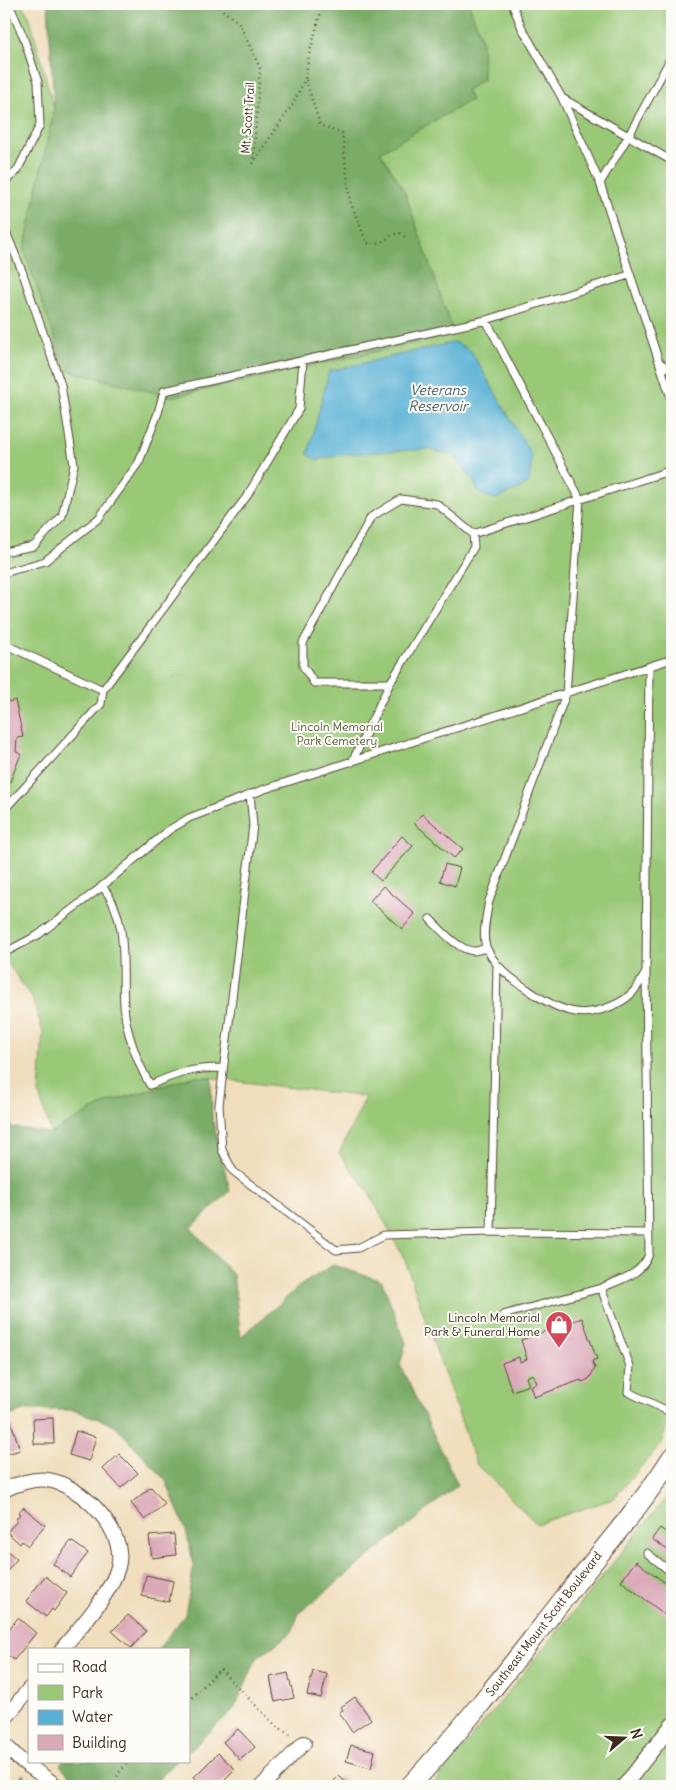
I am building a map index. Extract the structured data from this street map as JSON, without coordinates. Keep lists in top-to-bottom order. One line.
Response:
{"streets":{"main road":["Southeast Mount Scott Boulevard"],"path":["Mt. Scott Trail"]},"water":["Veterans Reservoir"],"parks":["Lincoln Memorial Park Cemetery"],"places":{"shop":["Lincoln Memorial Park & Funeral Home"]},"legend":["Road","Park","Water","Building"],"north":"right"}
